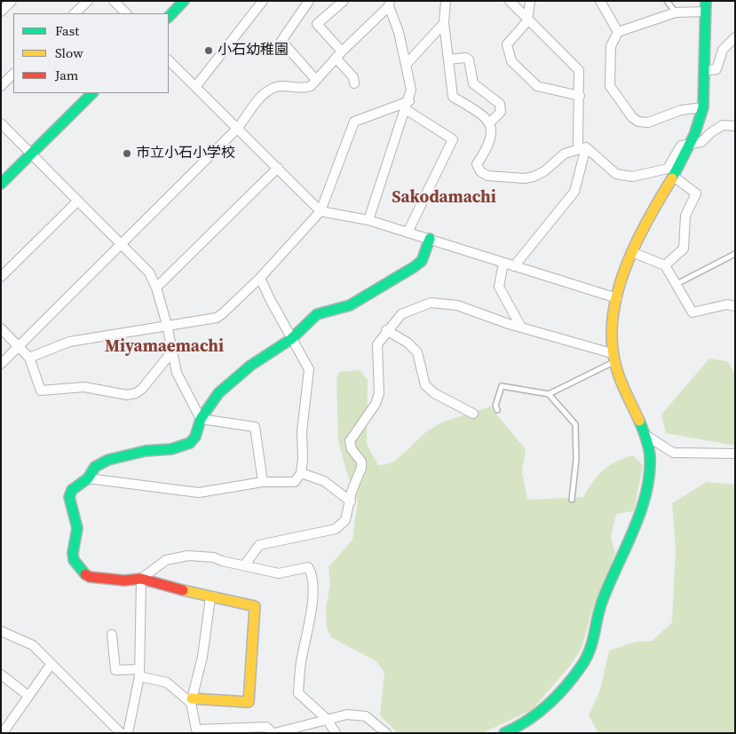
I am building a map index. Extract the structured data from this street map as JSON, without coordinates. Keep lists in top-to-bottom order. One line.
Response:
{"districts":["Sakodamachi","Miyamaemachi"],"places":["小石幼稚園","市立小石小学校"],"legend":["Fast","Slow","Jam"]}
